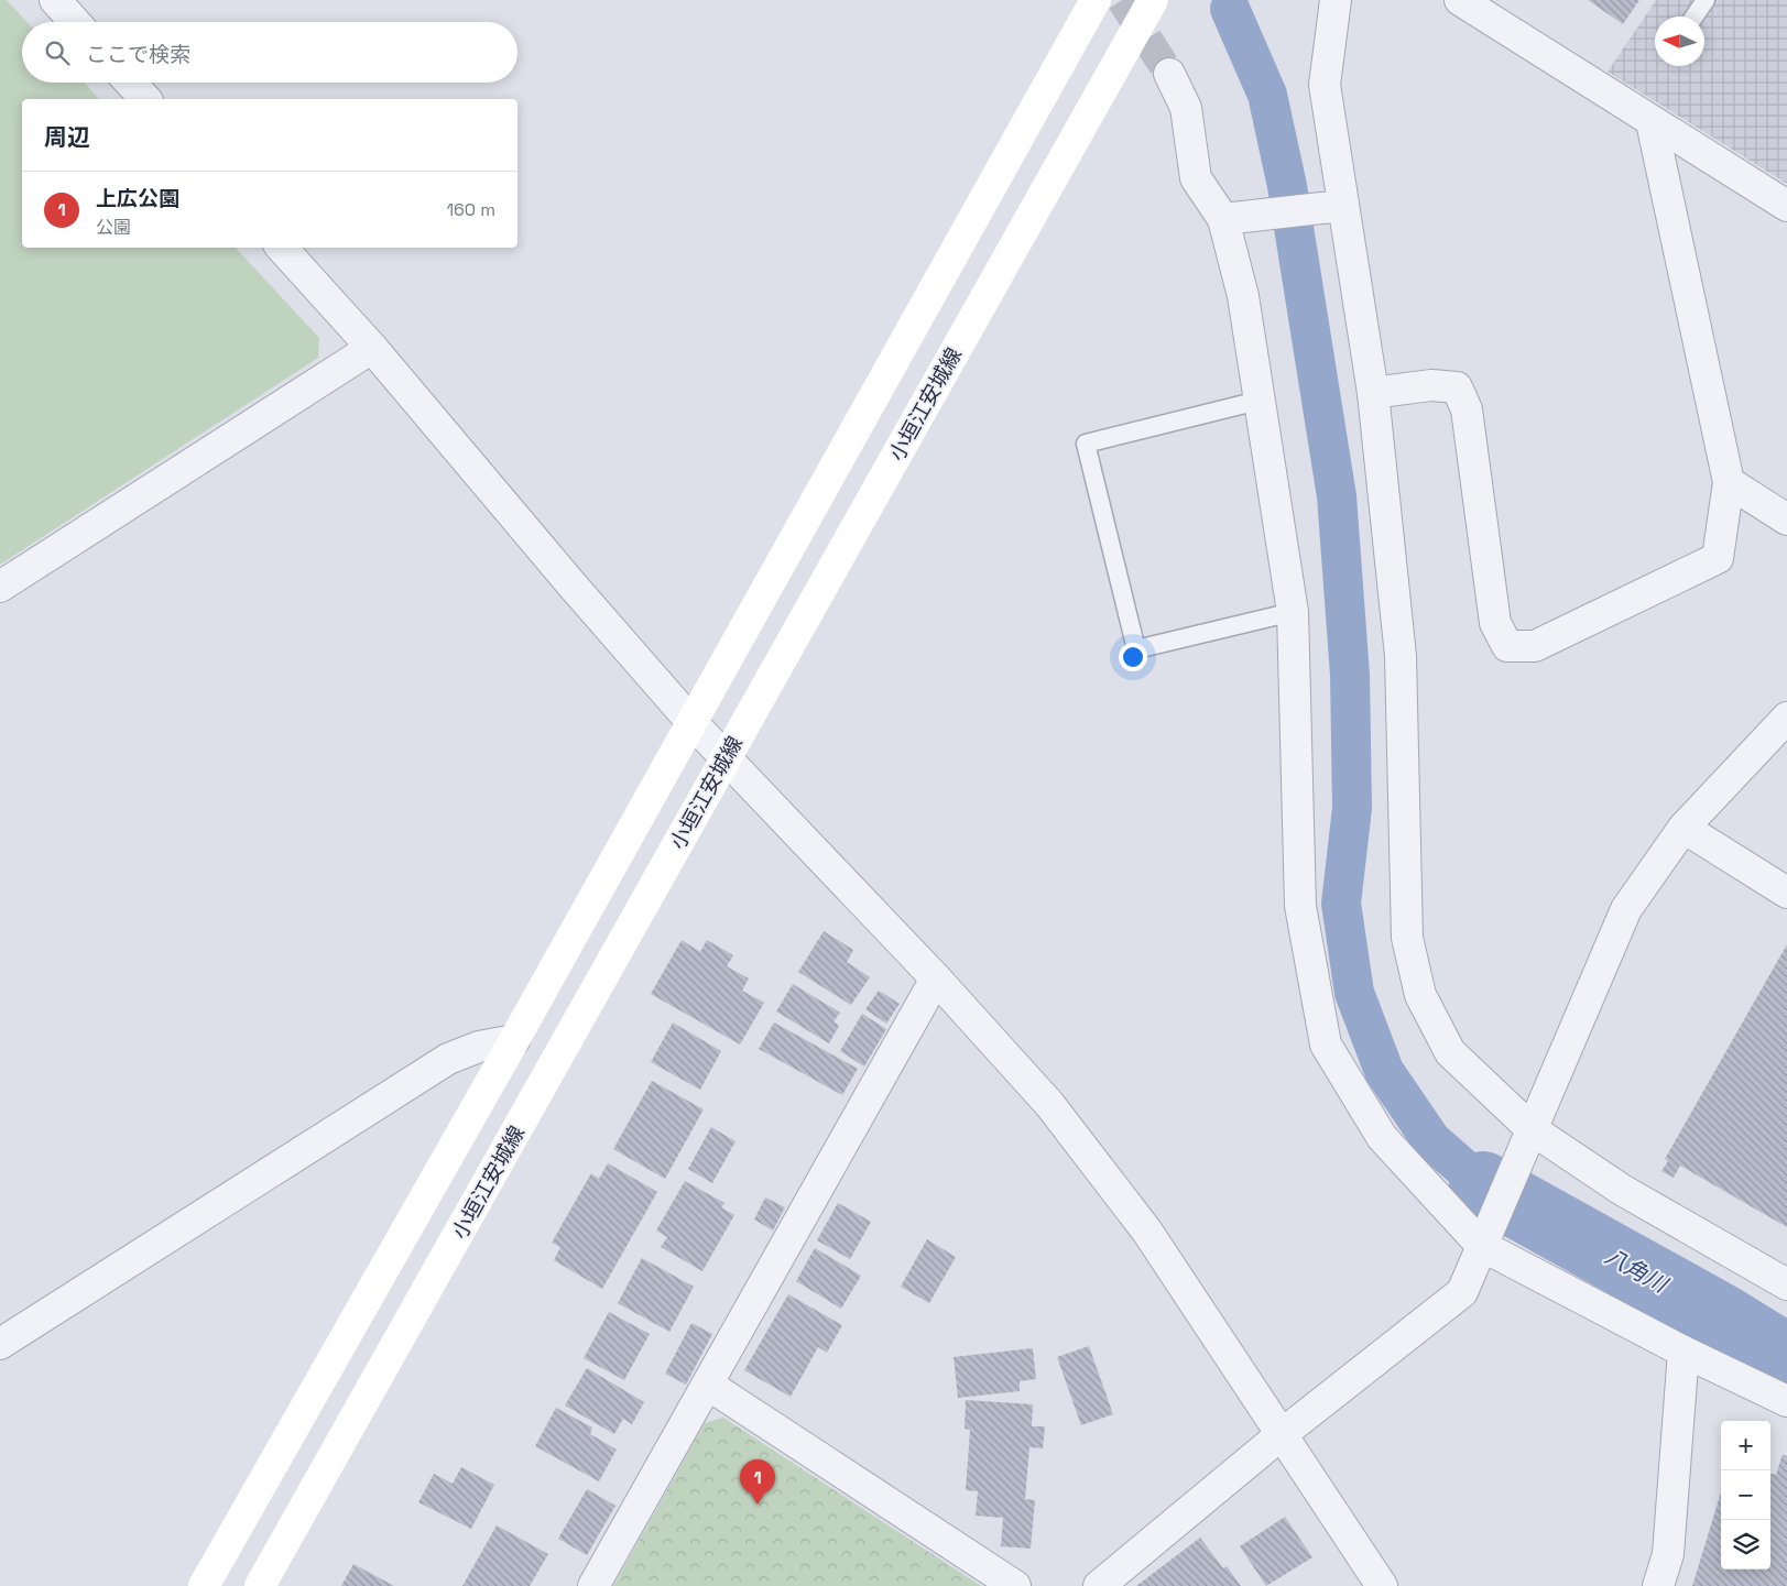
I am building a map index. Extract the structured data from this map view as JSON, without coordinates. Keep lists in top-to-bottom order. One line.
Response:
{"streets":{"main road":["小垣江安城線"]},"water":["八角川"],"north":"left","page":{"search":"ここで検索","heading":"周辺","list":[{"mark":"1","name":"上広公園","note":"公園","value":"160 m"}],"map_buttons":["+","−"],"pins":"1"}}
